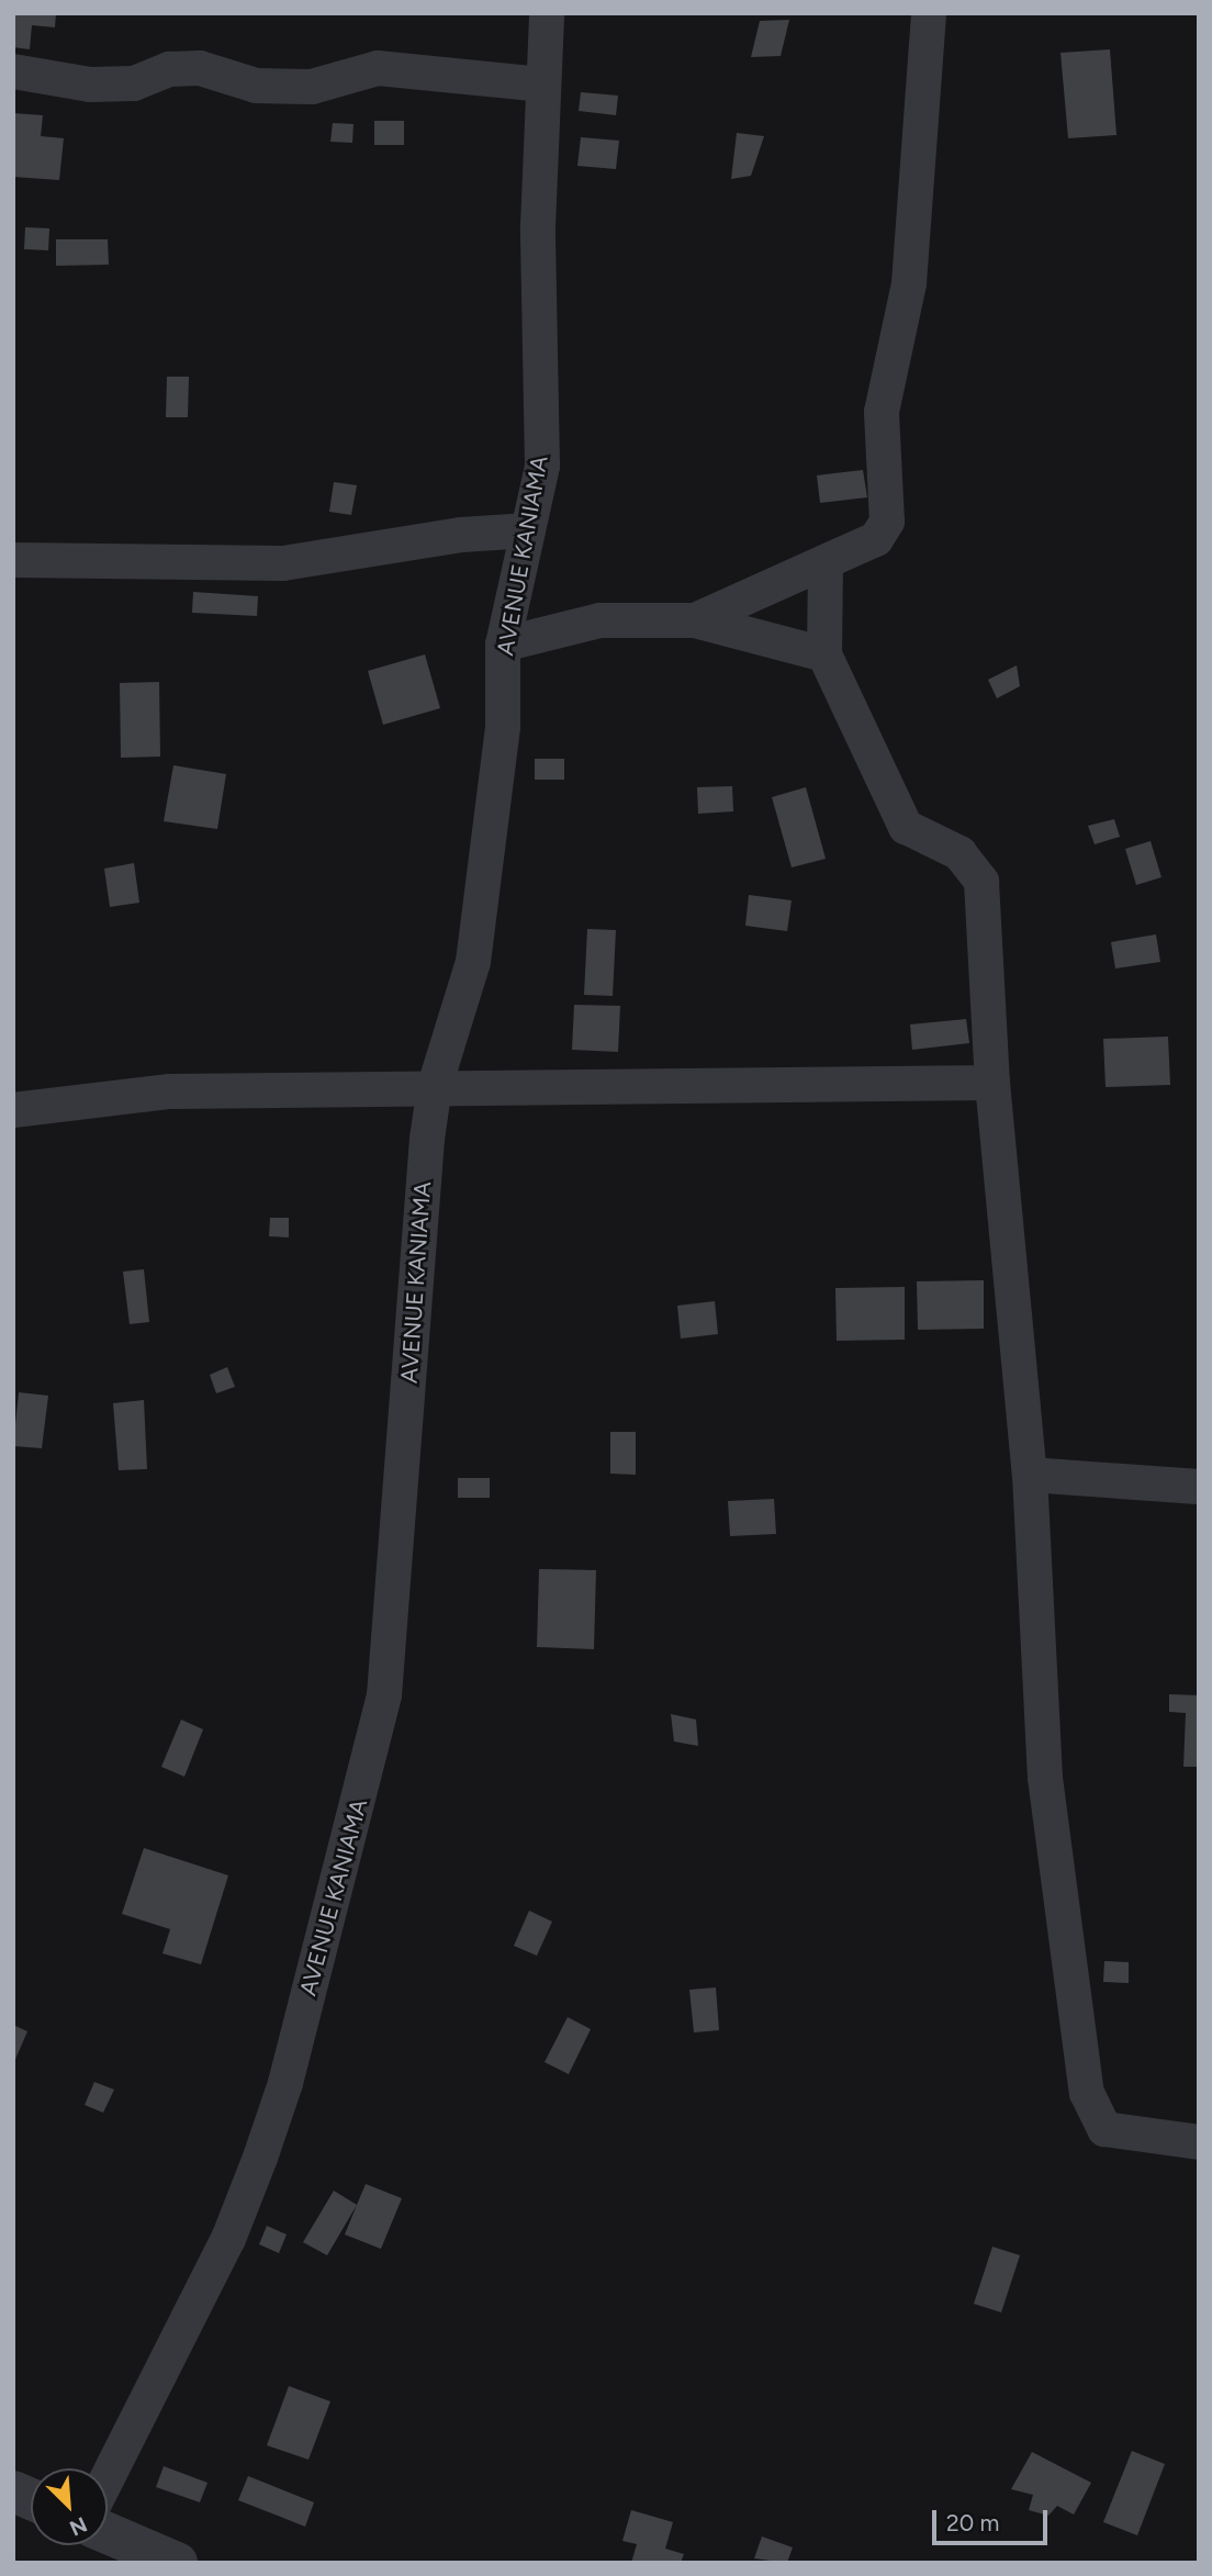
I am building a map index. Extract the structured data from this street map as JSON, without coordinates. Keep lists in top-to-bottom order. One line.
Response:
{"streets":{"street":["AVENUE KANIAMA"]},"scale_bar":"20 m","north":"bottom right"}
